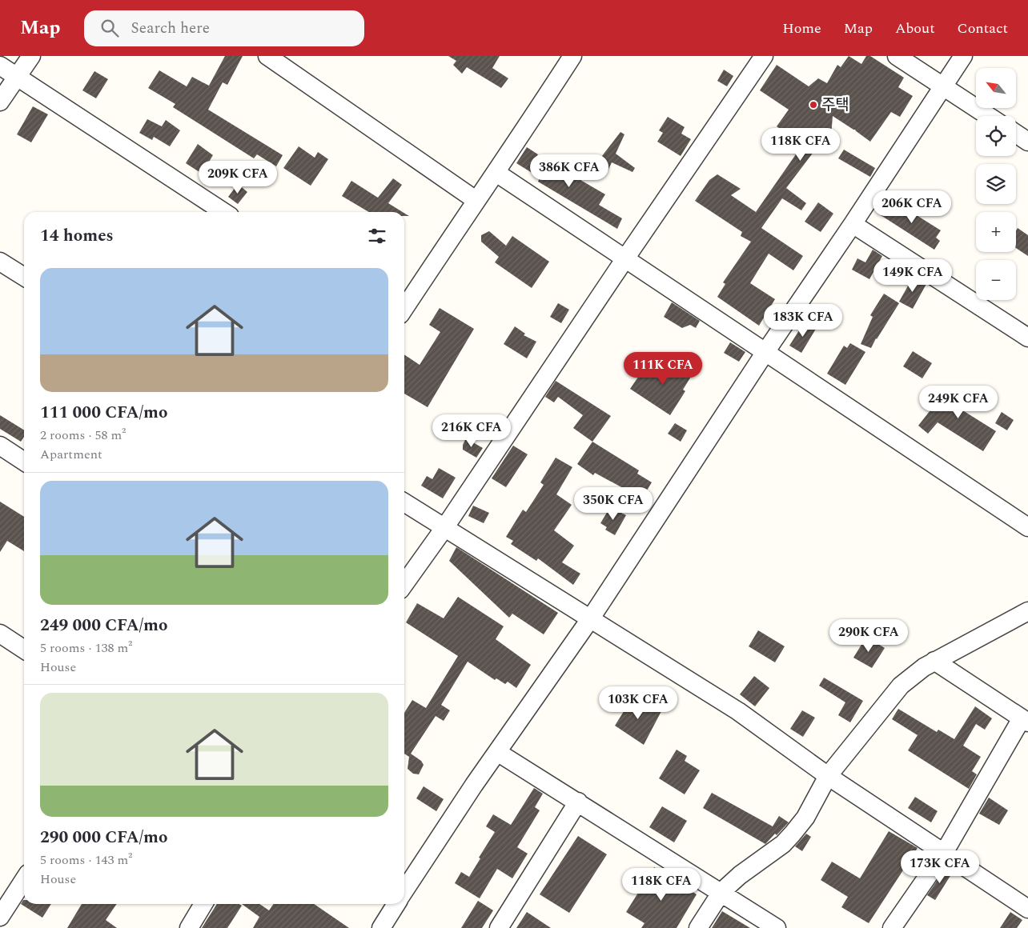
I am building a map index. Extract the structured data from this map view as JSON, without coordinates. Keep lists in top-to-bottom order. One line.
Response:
{"places":["주택"],"north":"top left","page":{"header":"Map","search":"Search here","nav":["Home","Map","About","Contact"],"map_buttons":["+","−"],"price":["118K CFA","386K CFA","209K CFA","206K CFA","149K CFA","183K CFA","111K CFA","249K CFA","216K CFA","350K CFA","290K CFA","103K CFA","173K CFA","118K CFA"],"heading":"14 homes","list":[{"name":"111 000 CFA/mo","note":"2 rooms · 58 m² · Apartment"},{"name":"249 000 CFA/mo","note":"5 rooms · 138 m² · House"},{"name":"290 000 CFA/mo","note":"5 rooms · 143 m² · House"}]}}
